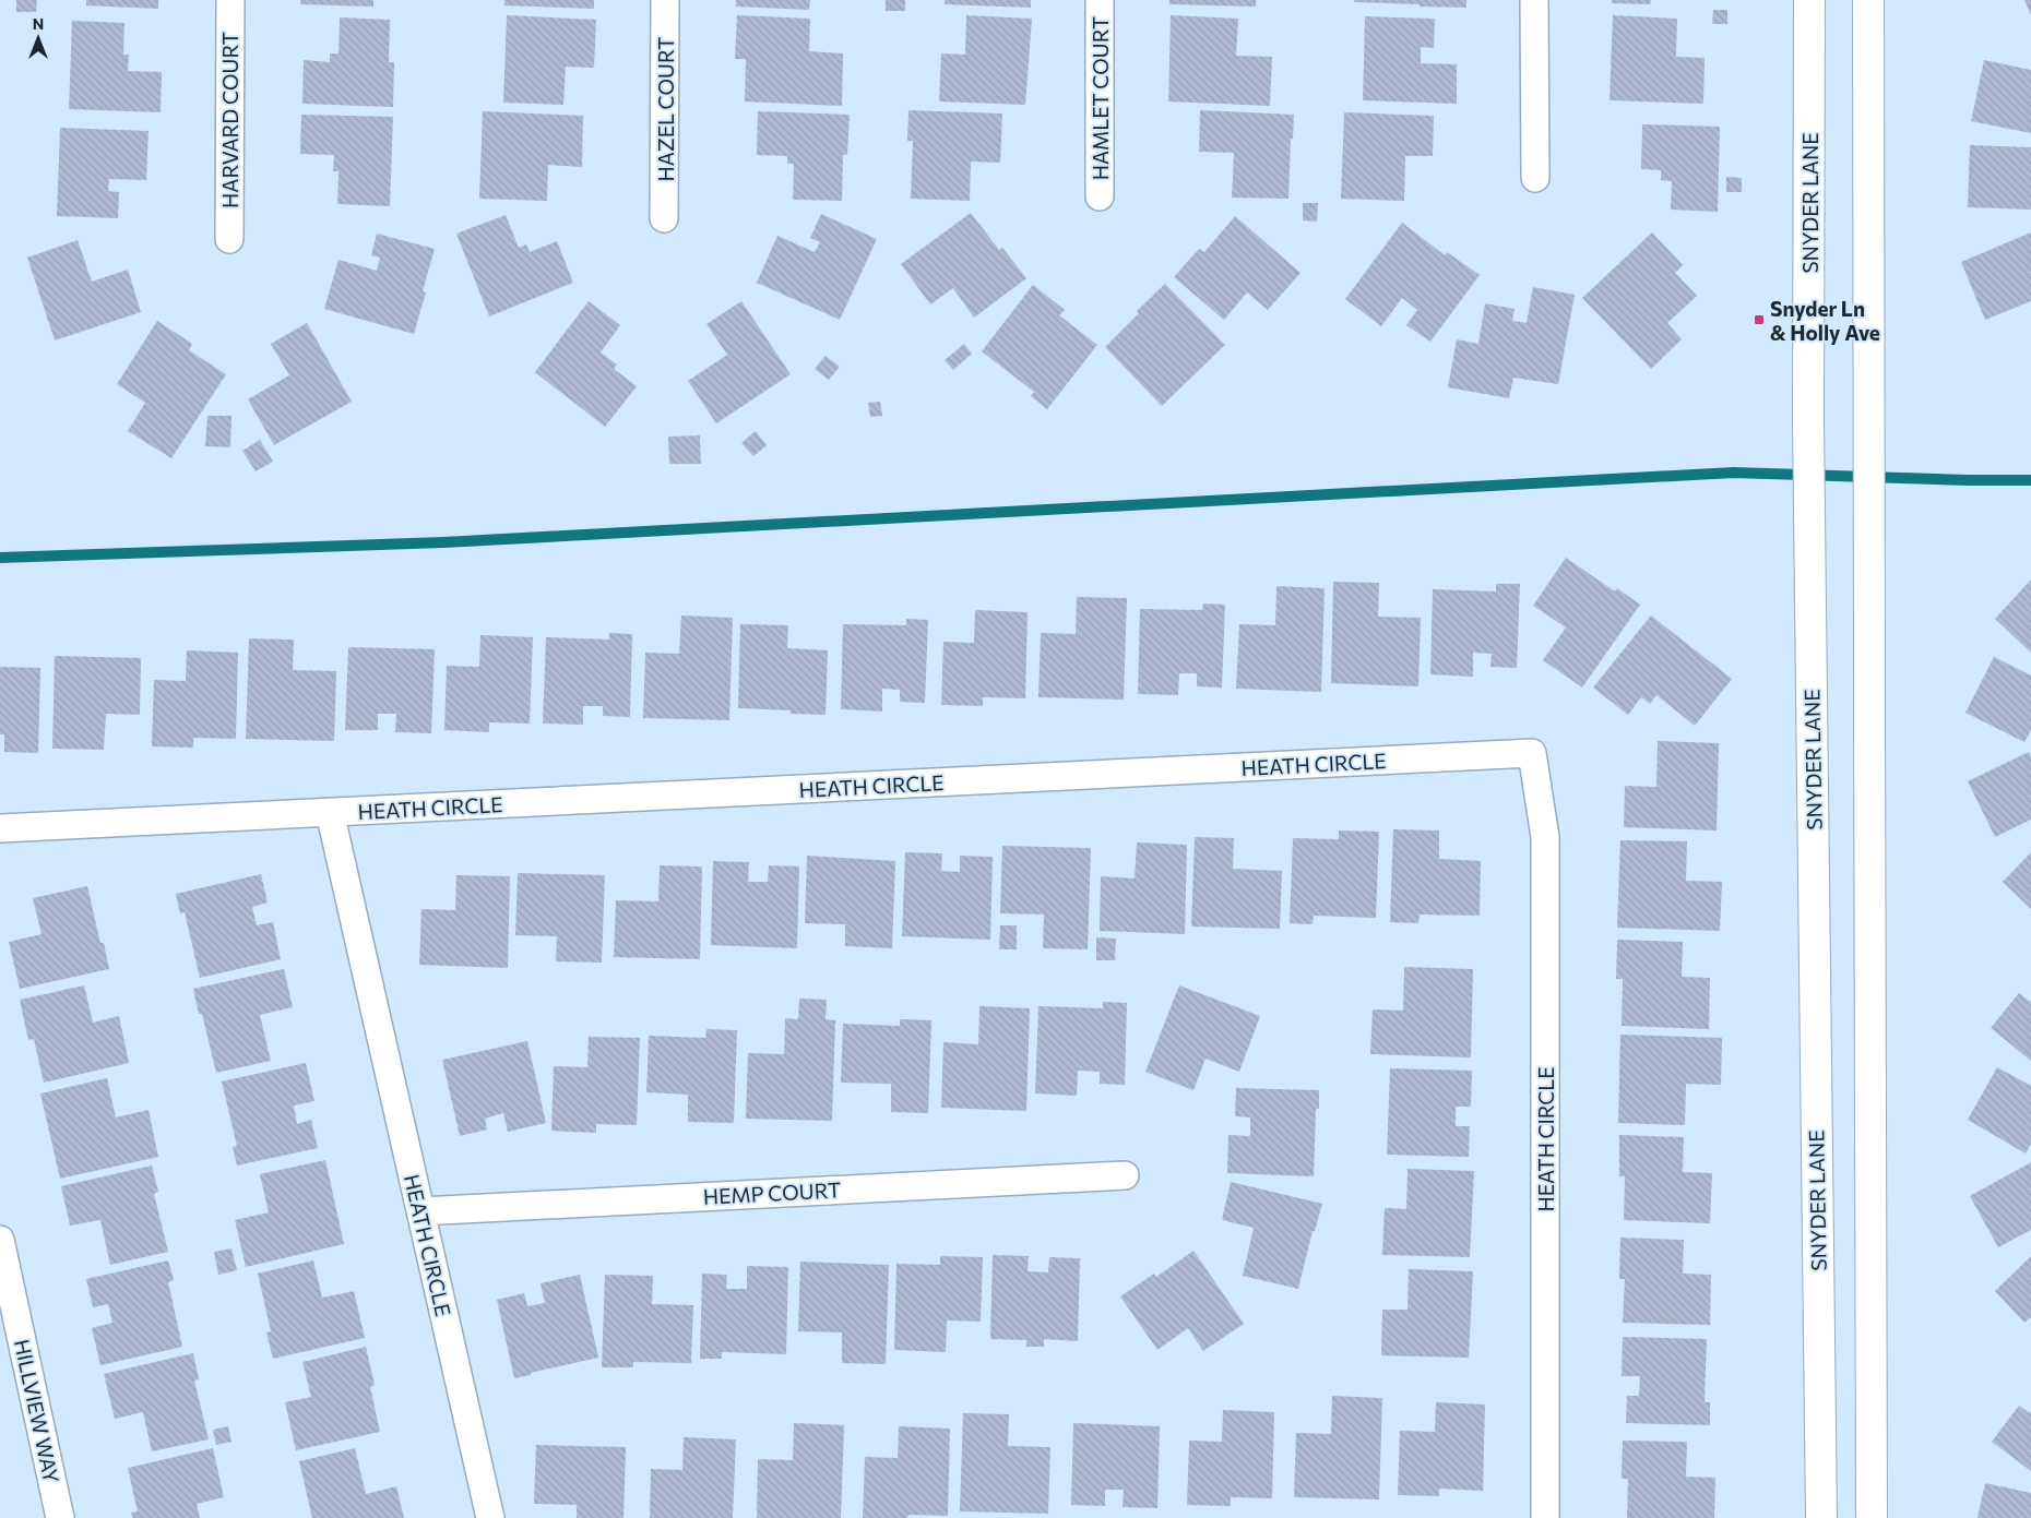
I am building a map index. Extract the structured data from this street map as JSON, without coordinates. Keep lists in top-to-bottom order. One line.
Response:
{"streets":{"street":["HAMLET COURT","HAZEL COURT","HARVARD COURT","SNYDER LANE","HEATH CIRCLE","HEMP COURT","HILLVIEW WAY"]},"crossings":[["HEATH CIRCLE","HEMP COURT"]],"places":{"transit":["Snyder Ln & Holly Ave"]},"north":"top"}
